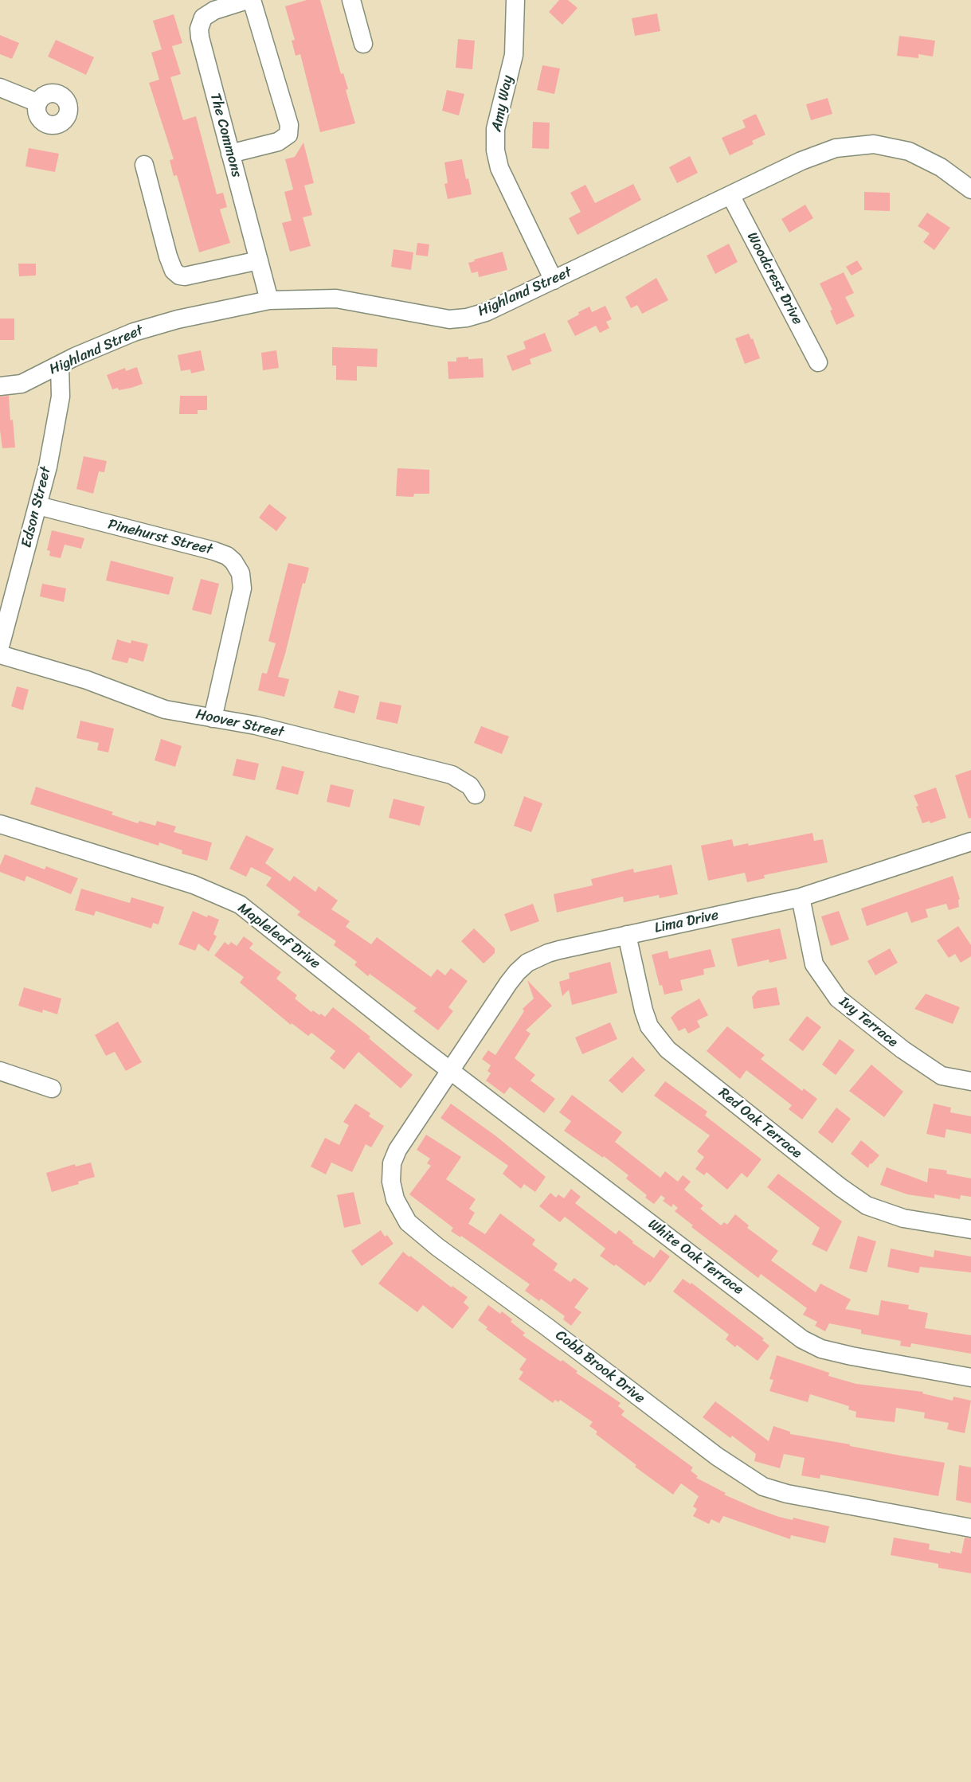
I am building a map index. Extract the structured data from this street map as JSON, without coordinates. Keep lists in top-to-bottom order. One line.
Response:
{"streets":{"street":["Amy Way","The Commons","Woodcrest Drive","Highland Street","Edson Street","Pinehurst Street","Hoover Street","Lima Drive","Mapleleaf Drive","Ivy Terrace","Red Oak Terrace","White Oak Terrace","Cobb Brook Drive"]},"crossings":[["Amy Way","Highland Street"],["The Commons","Highland Street"],["Woodcrest Drive","Highland Street"],["Highland Street","Edson Street"],["Edson Street","Pinehurst Street"],["Pinehurst Street","Hoover Street"],["Lima Drive","Mapleleaf Drive"],["Lima Drive","Ivy Terrace"],["Lima Drive","Red Oak Terrace"],["Lima Drive","White Oak Terrace"],["Lima Drive","Cobb Brook Drive"],["Mapleleaf Drive","White Oak Terrace"],["Mapleleaf Drive","Cobb Brook Drive"],["White Oak Terrace","Cobb Brook Drive"]]}
